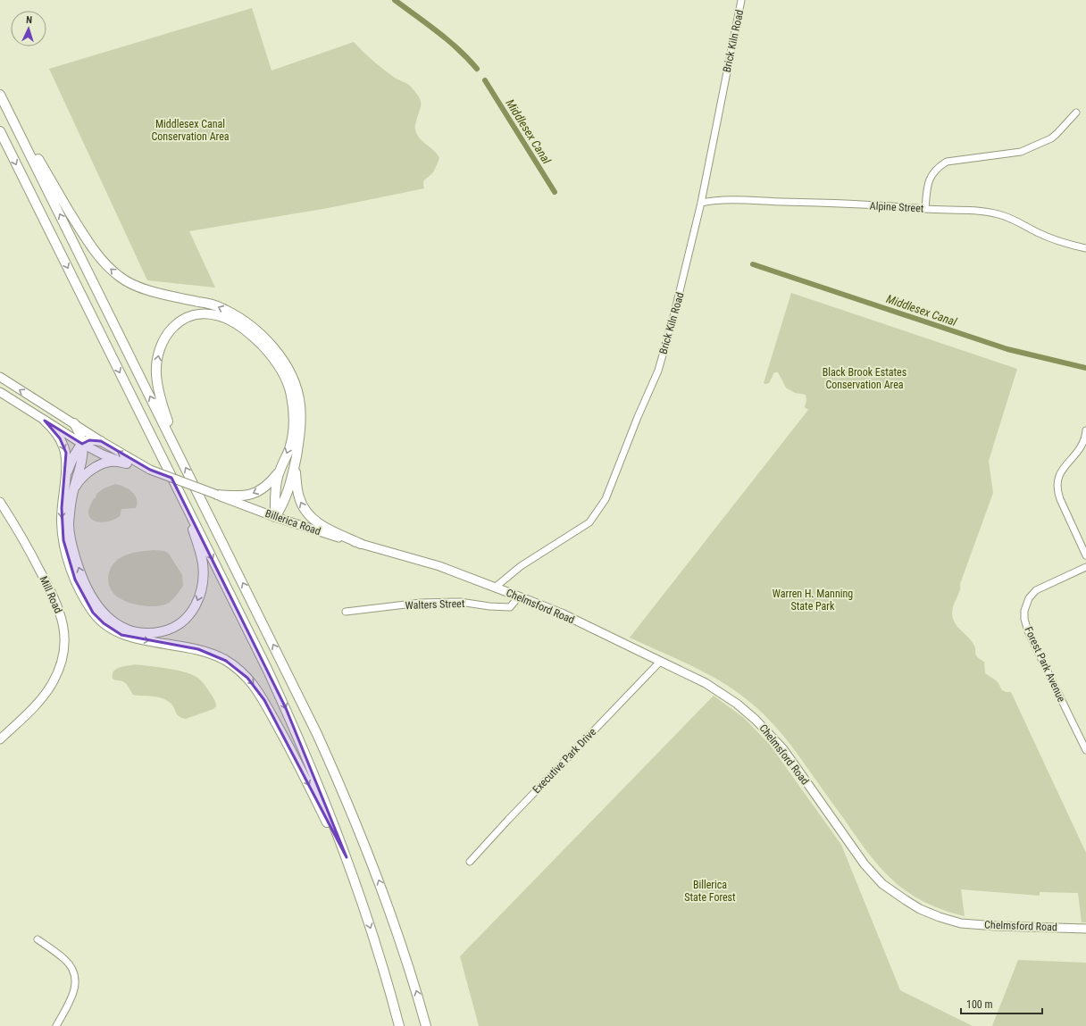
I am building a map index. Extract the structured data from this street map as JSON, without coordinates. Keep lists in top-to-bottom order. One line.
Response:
{"streets":{"main road":["Billerica Road","Mill Road","Chelmsford Road"],"street":["Brick Kiln Road","Alpine Street","Walters Street","Forest Park Avenue","Executive Park Drive"]},"crossings":[["Brick Kiln Road","Alpine Street"],["Brick Kiln Road","Chelmsford Road"],["Billerica Road","Chelmsford Road"],["Walters Street","Chelmsford Road"],["Chelmsford Road","Executive Park Drive"]],"water":["Middlesex Canal"],"parks":["Middlesex Canal Conservation Area","Black Brook Estates Conservation Area","Warren H. Manning State Park","Billerica State Forest"],"scale_bar":"100 m","north":"top"}
